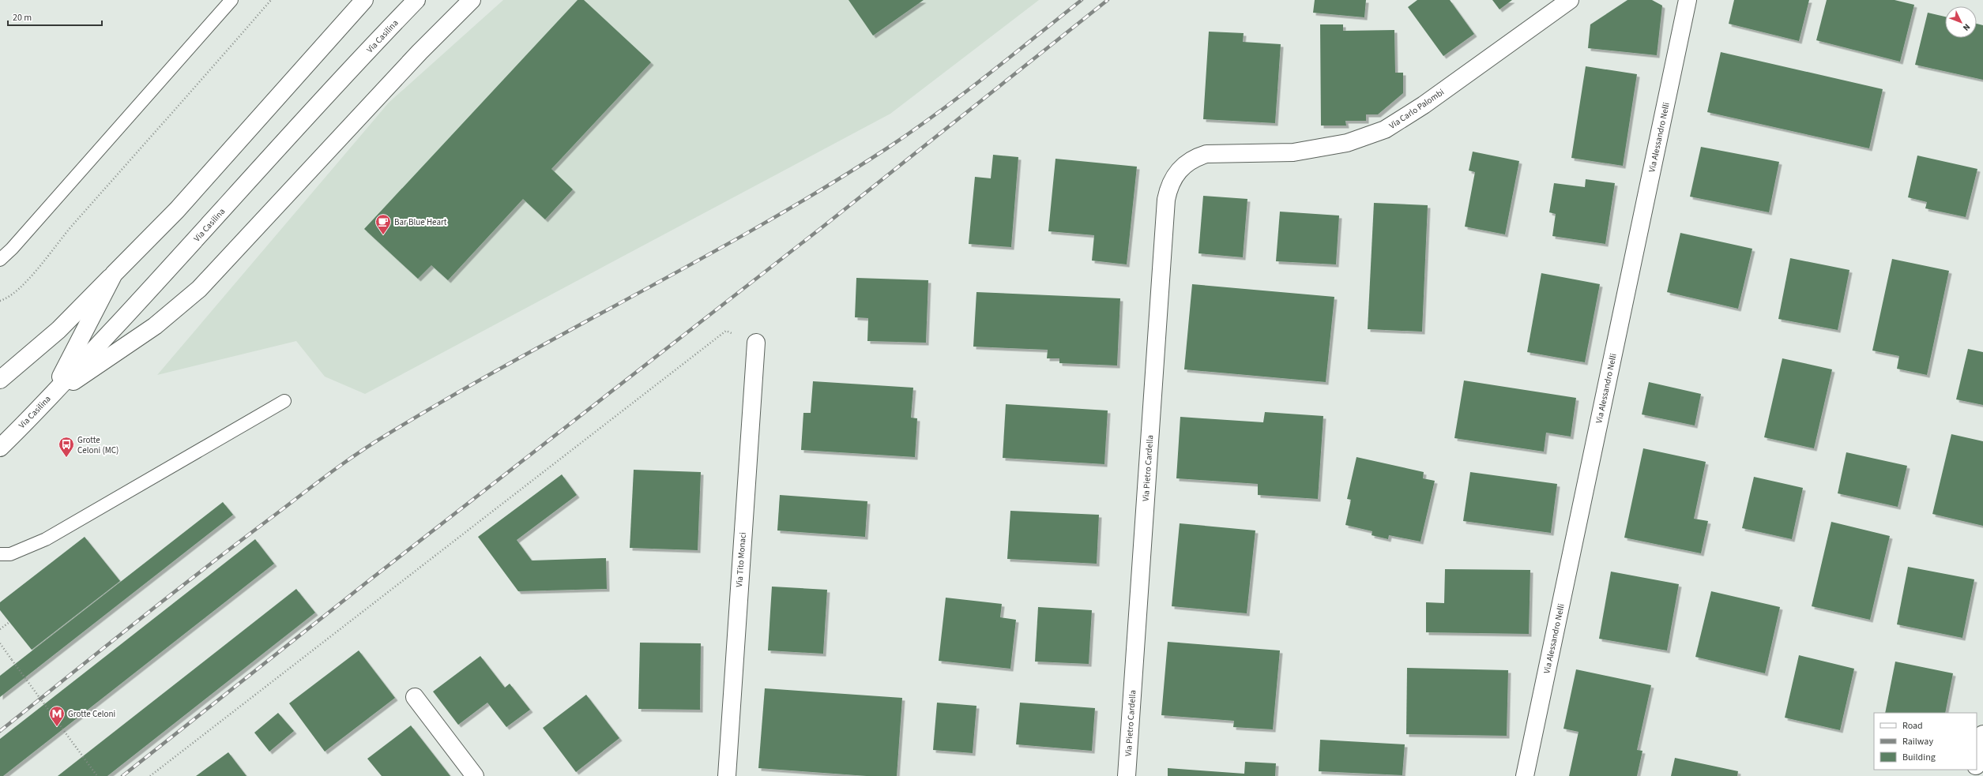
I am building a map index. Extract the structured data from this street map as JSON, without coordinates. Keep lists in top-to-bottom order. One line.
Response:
{"streets":{"street":["Via Casilina","Via Carlo Palombi","Via Alessandro Nelli","Via Pietro Cardella","Via Tito Monaci"]},"crossings":[["Via Carlo Palombi","Via Pietro Cardella"]],"places":{"cafe":["Bar Blue Heart"],"bus stop":["Grotte Celoni (MC)"],"metro station":["Grotte Celoni"]},"legend":["Road","Railway","Building"],"scale_bar":"20 m","north":"bottom right"}
